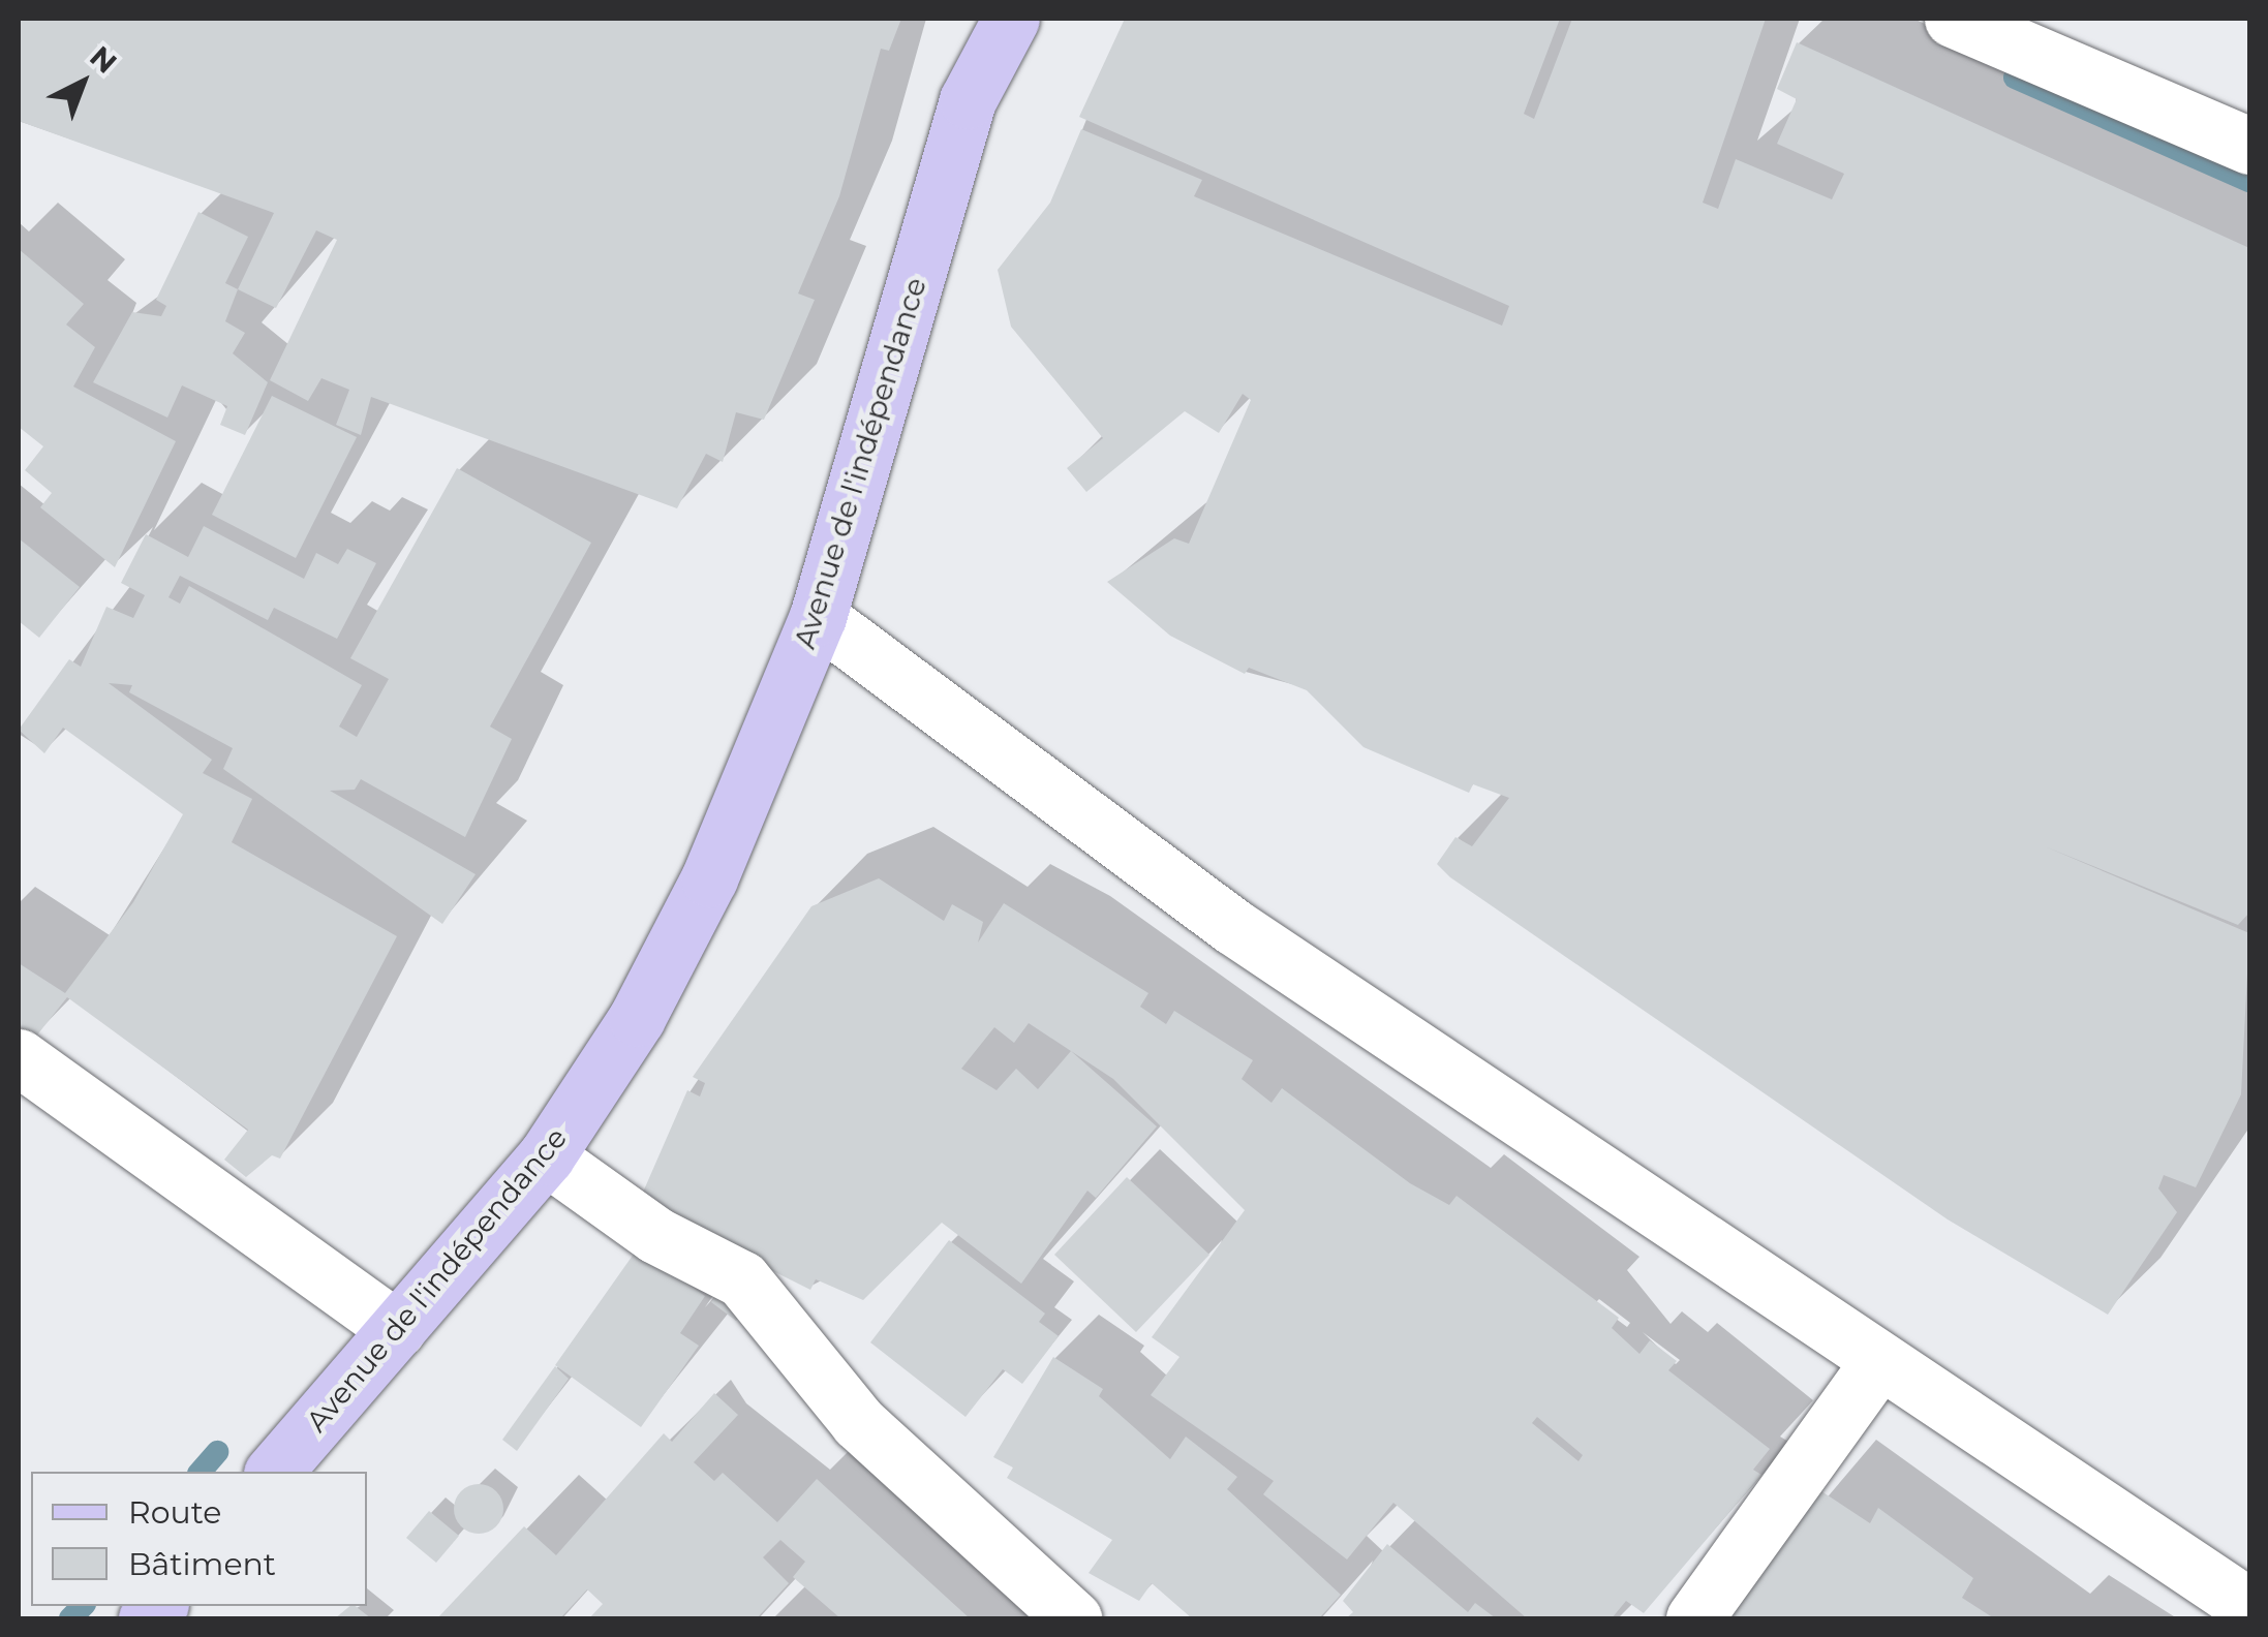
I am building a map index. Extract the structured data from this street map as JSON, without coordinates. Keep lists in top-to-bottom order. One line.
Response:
{"streets":{"main road":["Avenue de l'indépendance"]},"legend":["Route","Bâtiment"],"north":"top right"}
